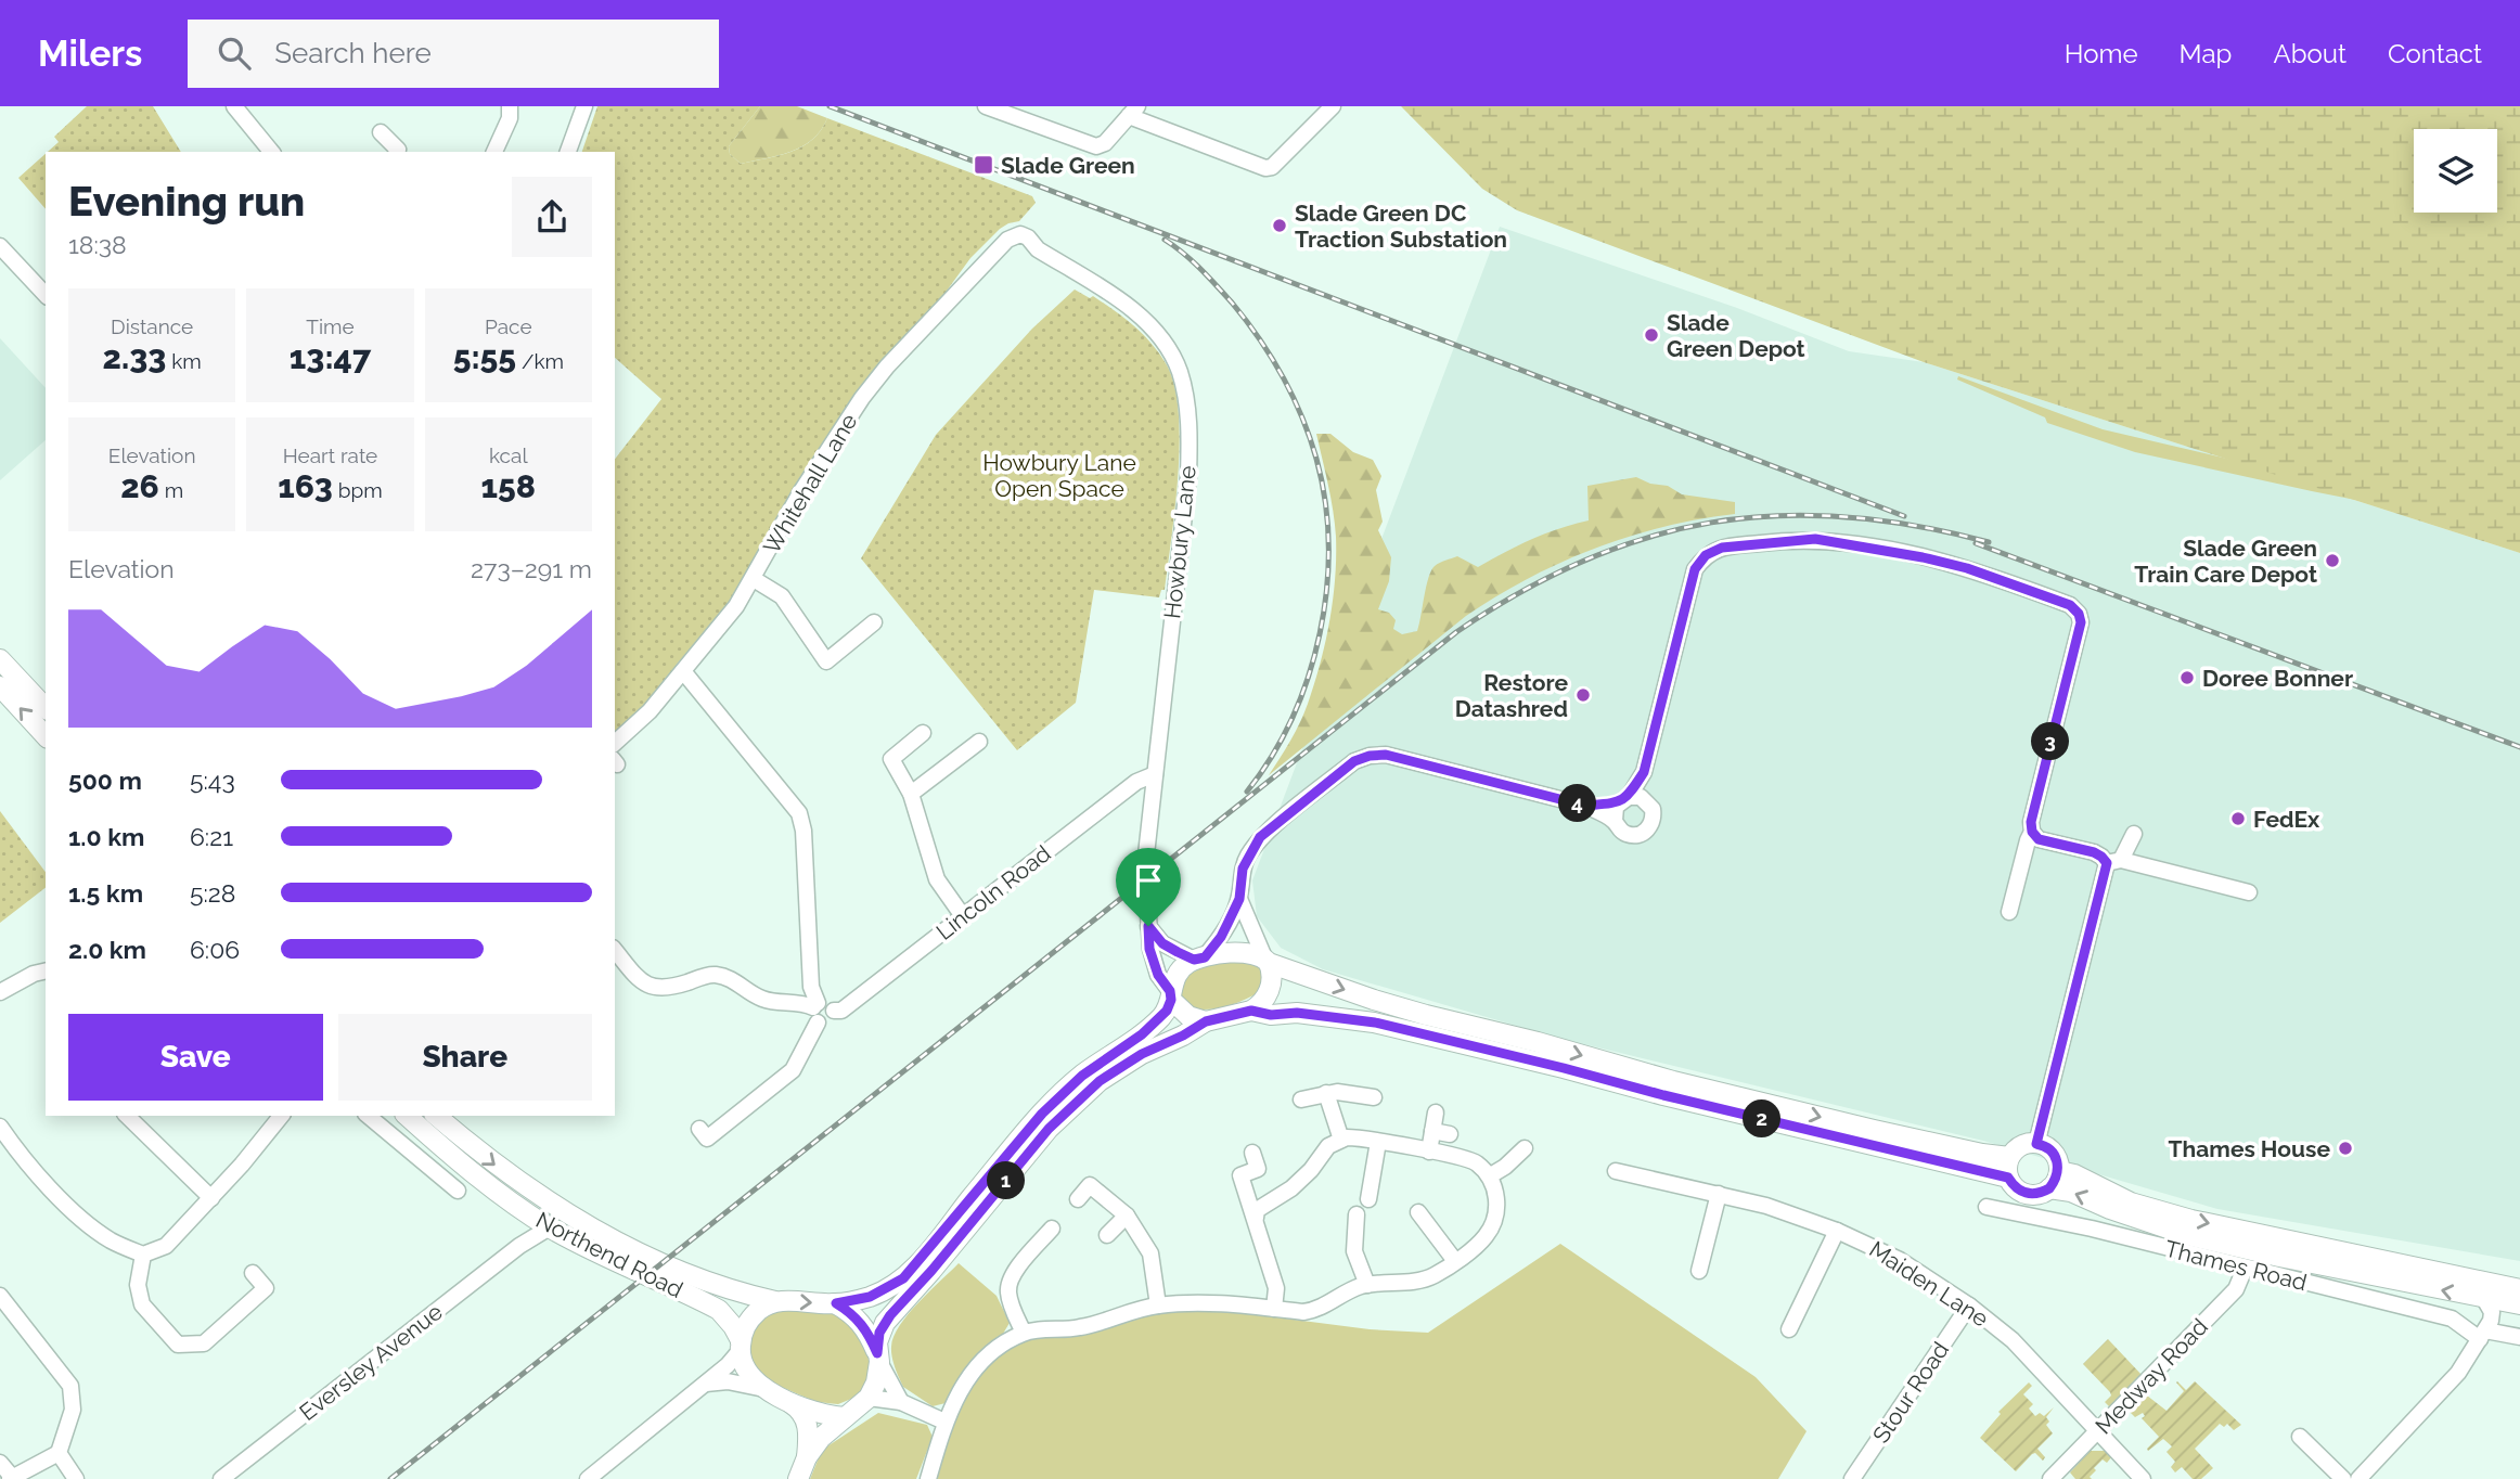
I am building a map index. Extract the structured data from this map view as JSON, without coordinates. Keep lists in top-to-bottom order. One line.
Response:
{"streets":{"main road":["Northend Road","Thames Road"],"street":["Whitehall Lane","Howbury Lane","Lincoln Road","Maiden Lane","Eversley Avenue","Medway Road","Stour Road"]},"crossings":[["Whitehall Lane","Howbury Lane"],["Howbury Lane","Lincoln Road"],["Howbury Lane","Thames Road"],["Northend Road","Thames Road"],["Northend Road","Eversley Avenue"],["Thames Road","Medway Road"],["Maiden Lane","Medway Road"],["Maiden Lane","Stour Road"]],"parks":["Howbury Lane Open Space"],"places":{"transit":["Slade Green"],"other":["Slade Green DC Traction Substation","Slade Green Depot","Slade Green Train Care Depot","Doree Bonner","Restore Datashred","FedEx","Thames House"]},"page":{"header":"Milers","search":"Search here","nav":["Home","Map","About","Contact"],"heading":["Evening run","18:38"],"stats":[["Distance","2.33 km"],["Time","13:47"],["Pace","5:55 /km"],["Elevation","26 m"],["Heart rate","163 bpm"],["kcal","158"]],"chart":["Elevation","273–291 m"],"pins":["3","4","2","1"],"list":[{"name":"500 m","note":"5:43"},{"name":"1.0 km","note":"6:21"},{"name":"1.5 km","note":"5:28"},{"name":"2.0 km","note":"6:06"}],"buttons":["Save","Share"]}}
